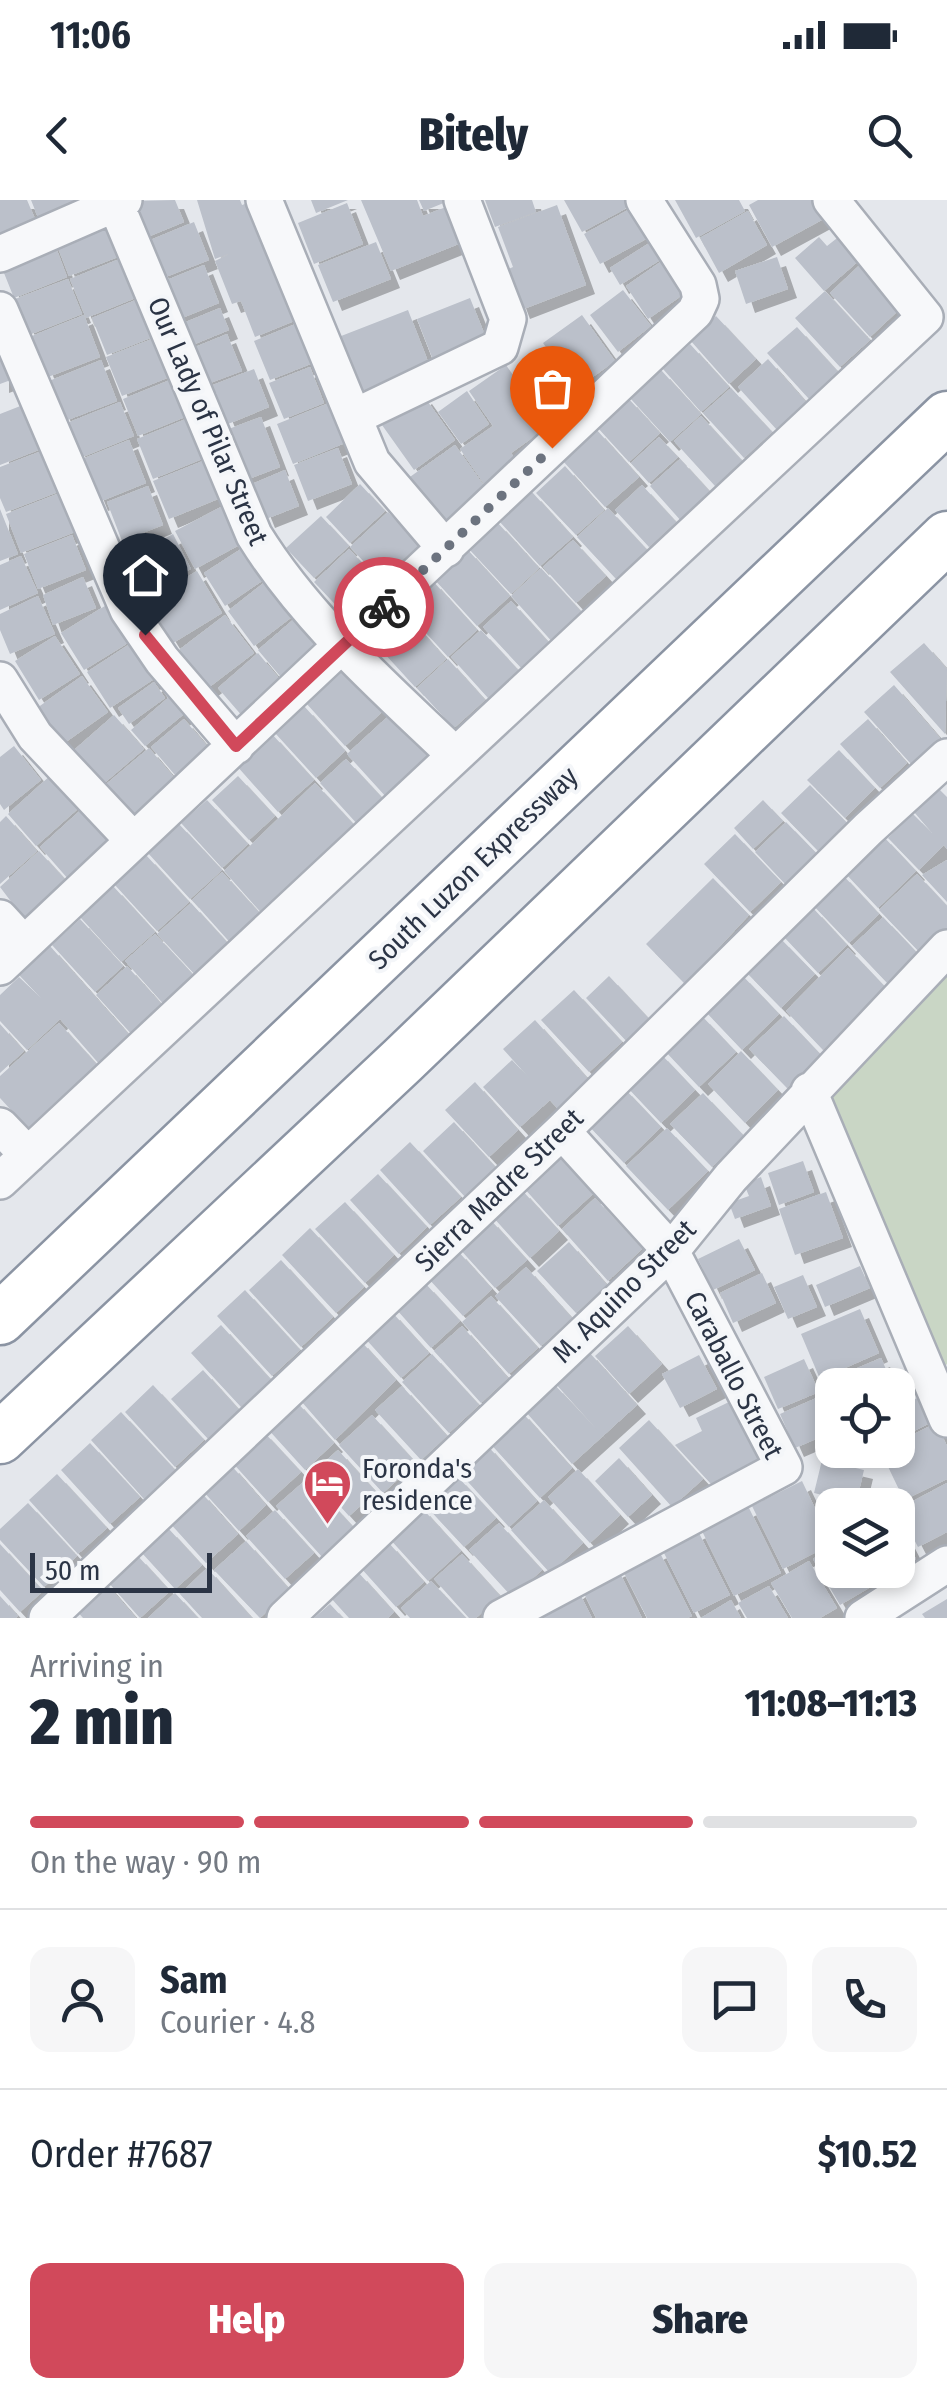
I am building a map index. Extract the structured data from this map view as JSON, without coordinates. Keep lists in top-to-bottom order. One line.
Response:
{"streets":{"highway":["South Luzon Expressway"],"street":["Our Lady of Pilar Street","Sierra Madre Street","M. Aquino Street","Caraballo Street"]},"crossings":[["Sierra Madre Street","Caraballo Street"],["M. Aquino Street","Caraballo Street"]],"places":{"hotel":["Foronda's residence"]},"scale_bar":"50 m","page":{"status":"11:06","header":"Bitely","scale":"50 m","heading":["2 min","Arriving in","11:08–11:13"],"panel":["Sam","Courier · 4.8","Order #7687","$10.52"],"bar":"On the way · 90 m","buttons":["Help","Share"]}}
